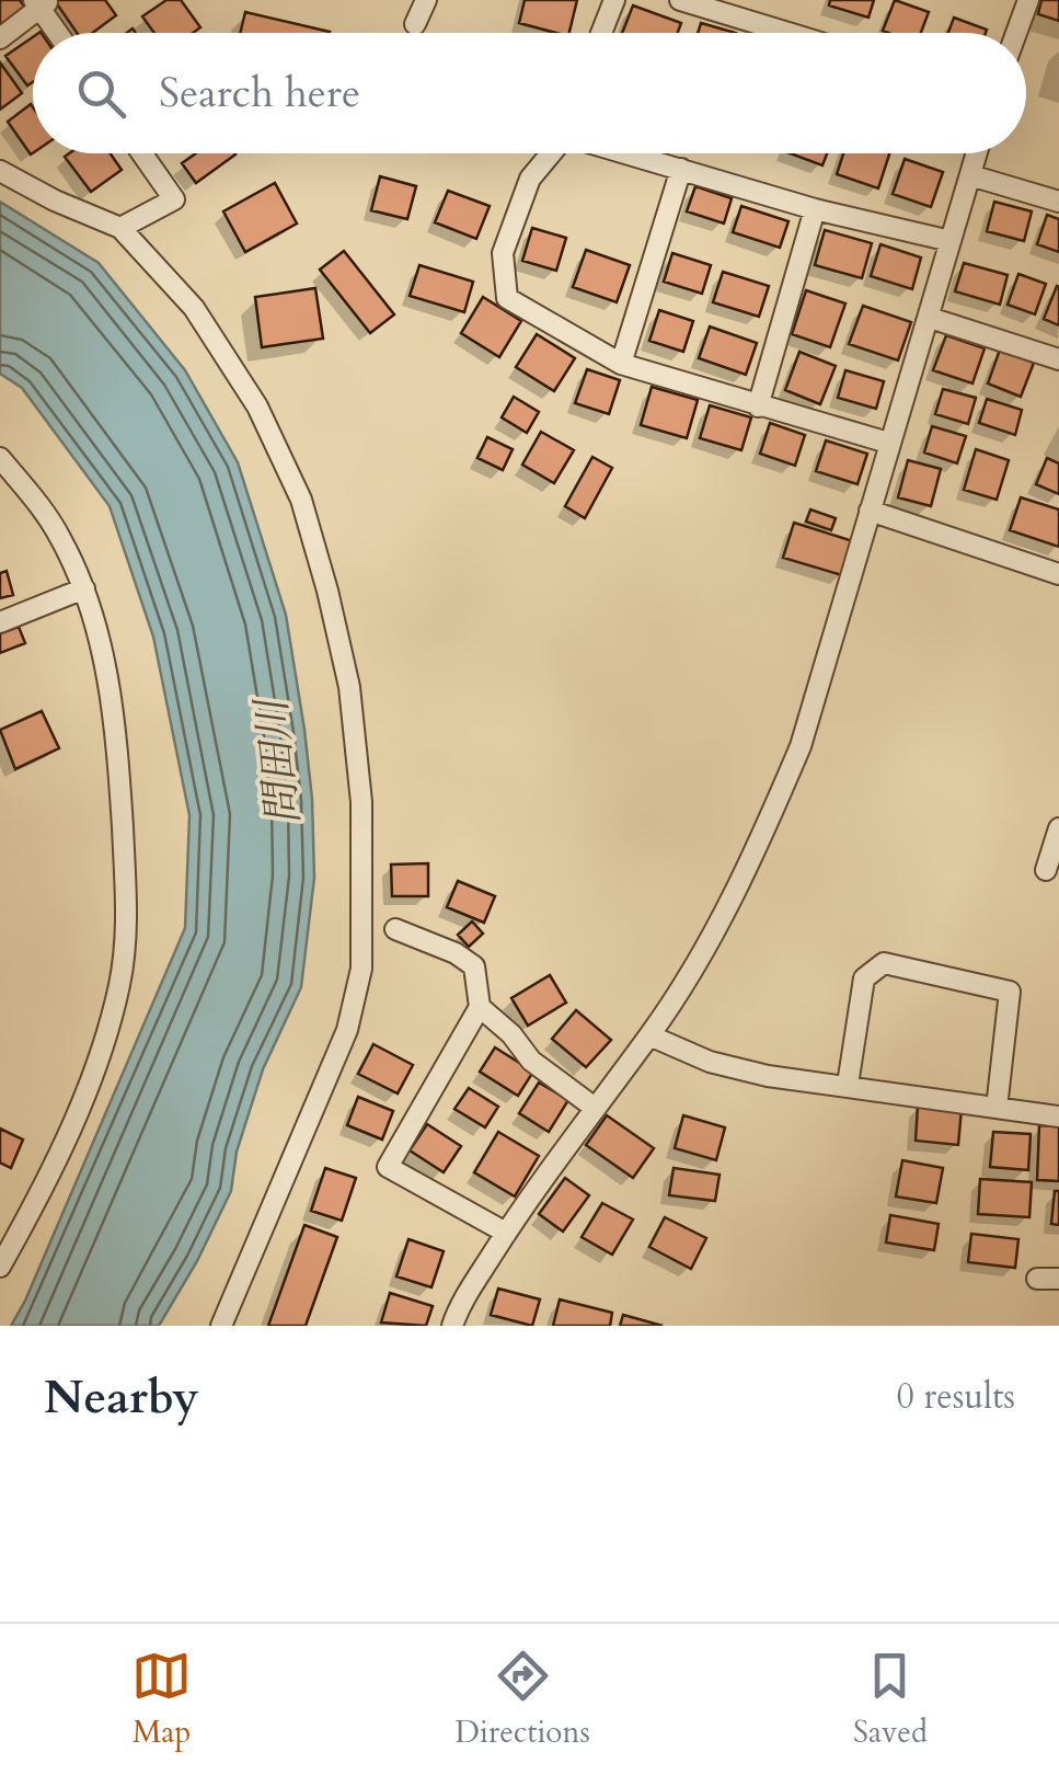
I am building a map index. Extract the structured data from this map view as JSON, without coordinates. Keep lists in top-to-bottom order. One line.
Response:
{"water":["問田川"],"page":{"search":"Search here","heading":["Nearby","0 results"],"nav":["Map","Directions","Saved"]}}
